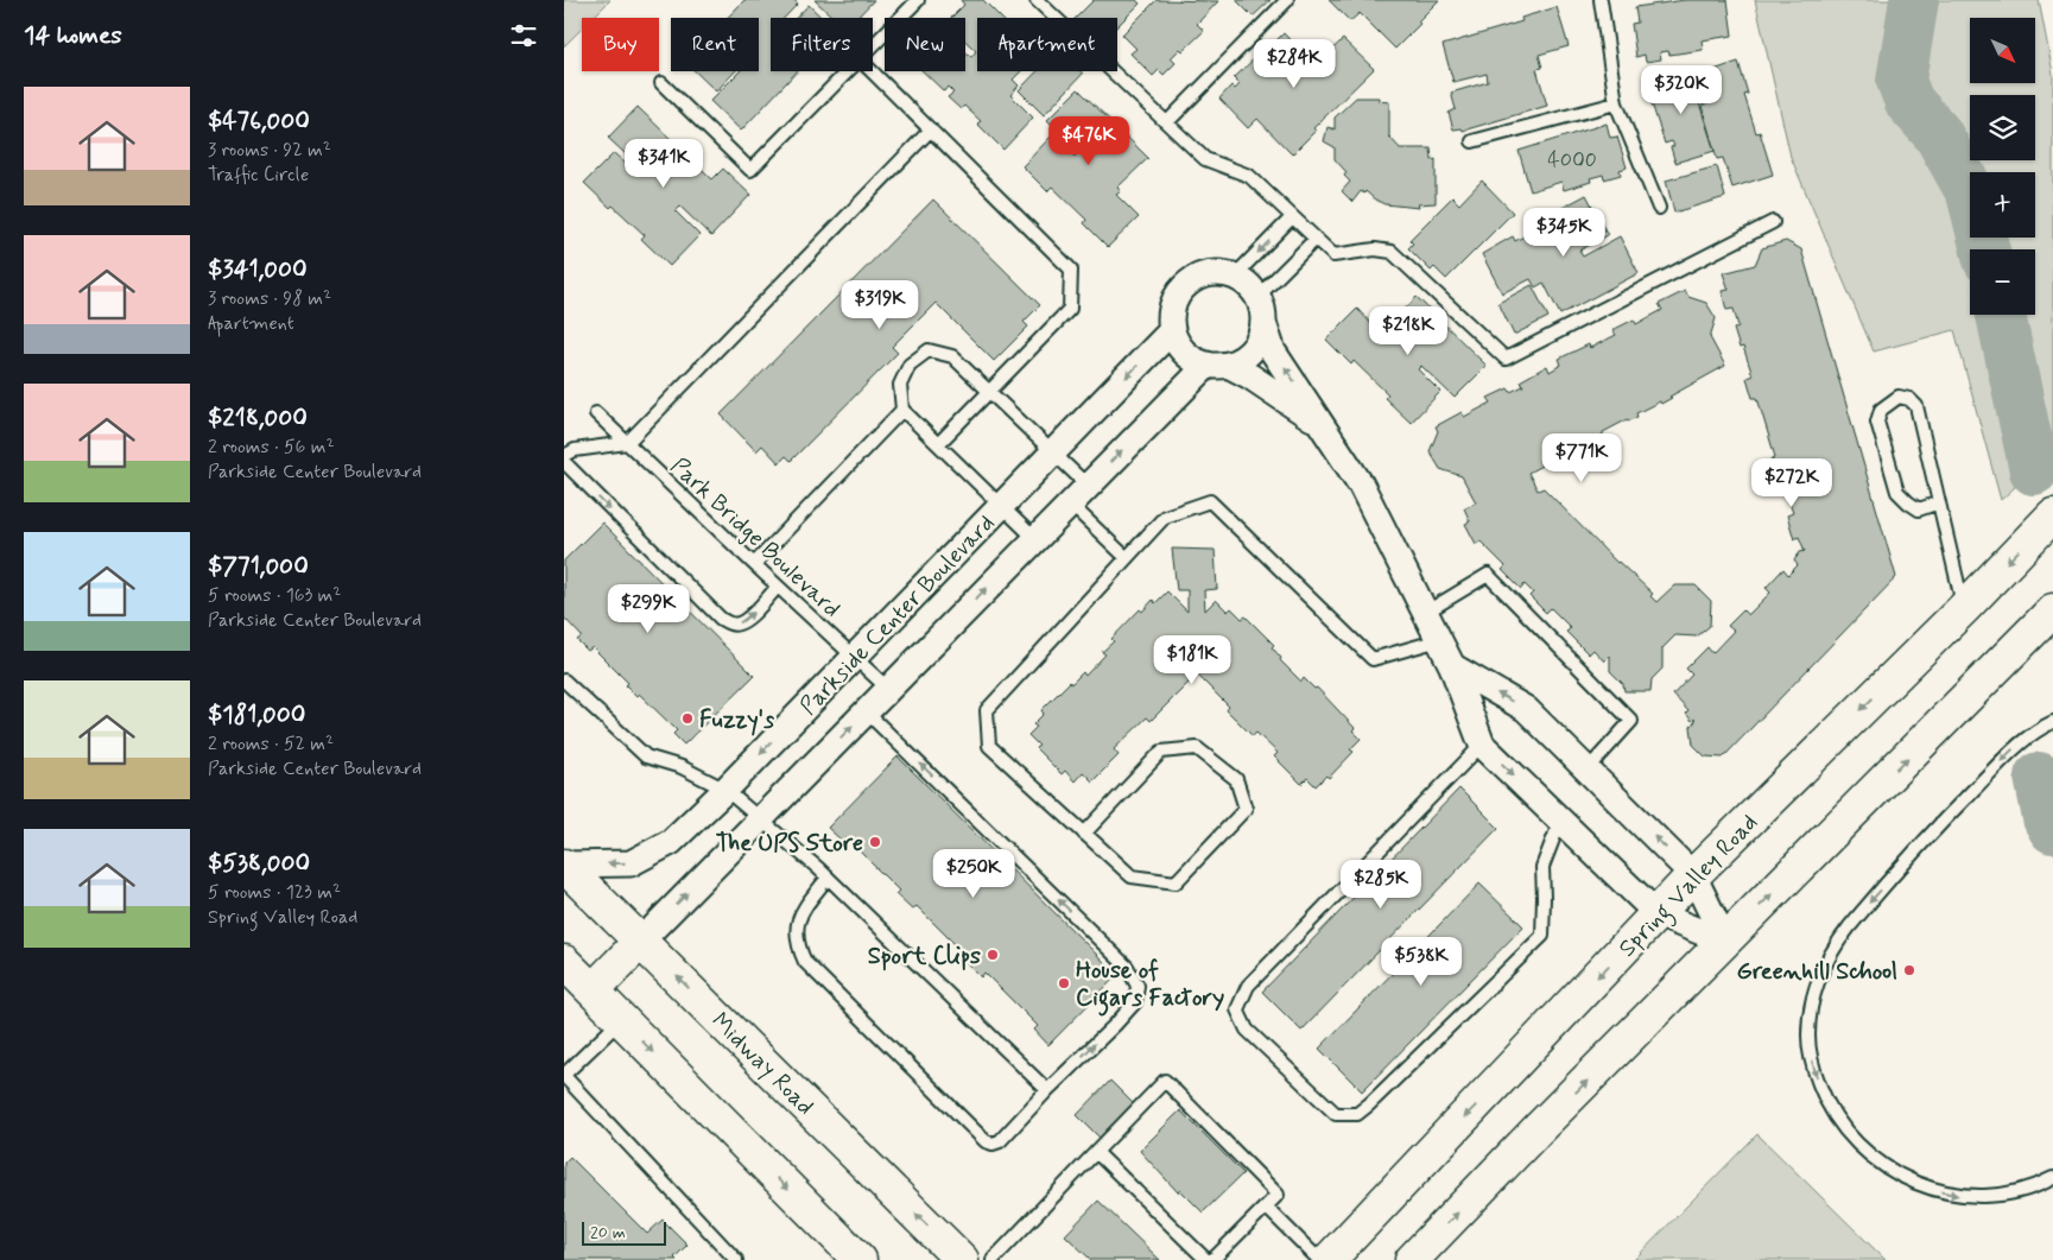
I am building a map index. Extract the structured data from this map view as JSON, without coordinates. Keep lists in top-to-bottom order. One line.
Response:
{"streets":{"main road":["Spring Valley Road","Midway Road"],"street":["Parkside Center Boulevard"],"lane":["Park Bridge Boulevard"]},"crossings":[["Park Bridge Boulevard","Parkside Center Boulevard"],["Parkside Center Boulevard","Midway Road"]],"places":["Fuzzy's","The UPS Store","Sport Clips","Greenhill School","House of Cigars Factory"],"house_numbers":["4000"],"scale_bar":"20 m","north":"bottom right","page":{"heading":"14 homes","map_buttons":["+","−"],"chip":["Buy","Rent","Filters","New","Apartment"],"price":["$284K","$320K","$476K","$341K","$345K","$319K","$218K","$771K","$272K","$299K","$181K","$250K","$285K","$538K"],"list":[{"name":"$476,000","note":"3 rooms · 92 m² · Traffic Circle"},{"name":"$341,000","note":"3 rooms · 98 m² · Apartment"},{"name":"$218,000","note":"2 rooms · 56 m² · Parkside Center Boulevard"},{"name":"$771,000","note":"5 rooms · 163 m² · Parkside Center Boulevard"},{"name":"$181,000","note":"2 rooms · 52 m² · Parkside Center Boulevard"},{"name":"$538,000","note":"5 rooms · 123 m² · Spring Valley Road"}],"scale":"20 m"}}
